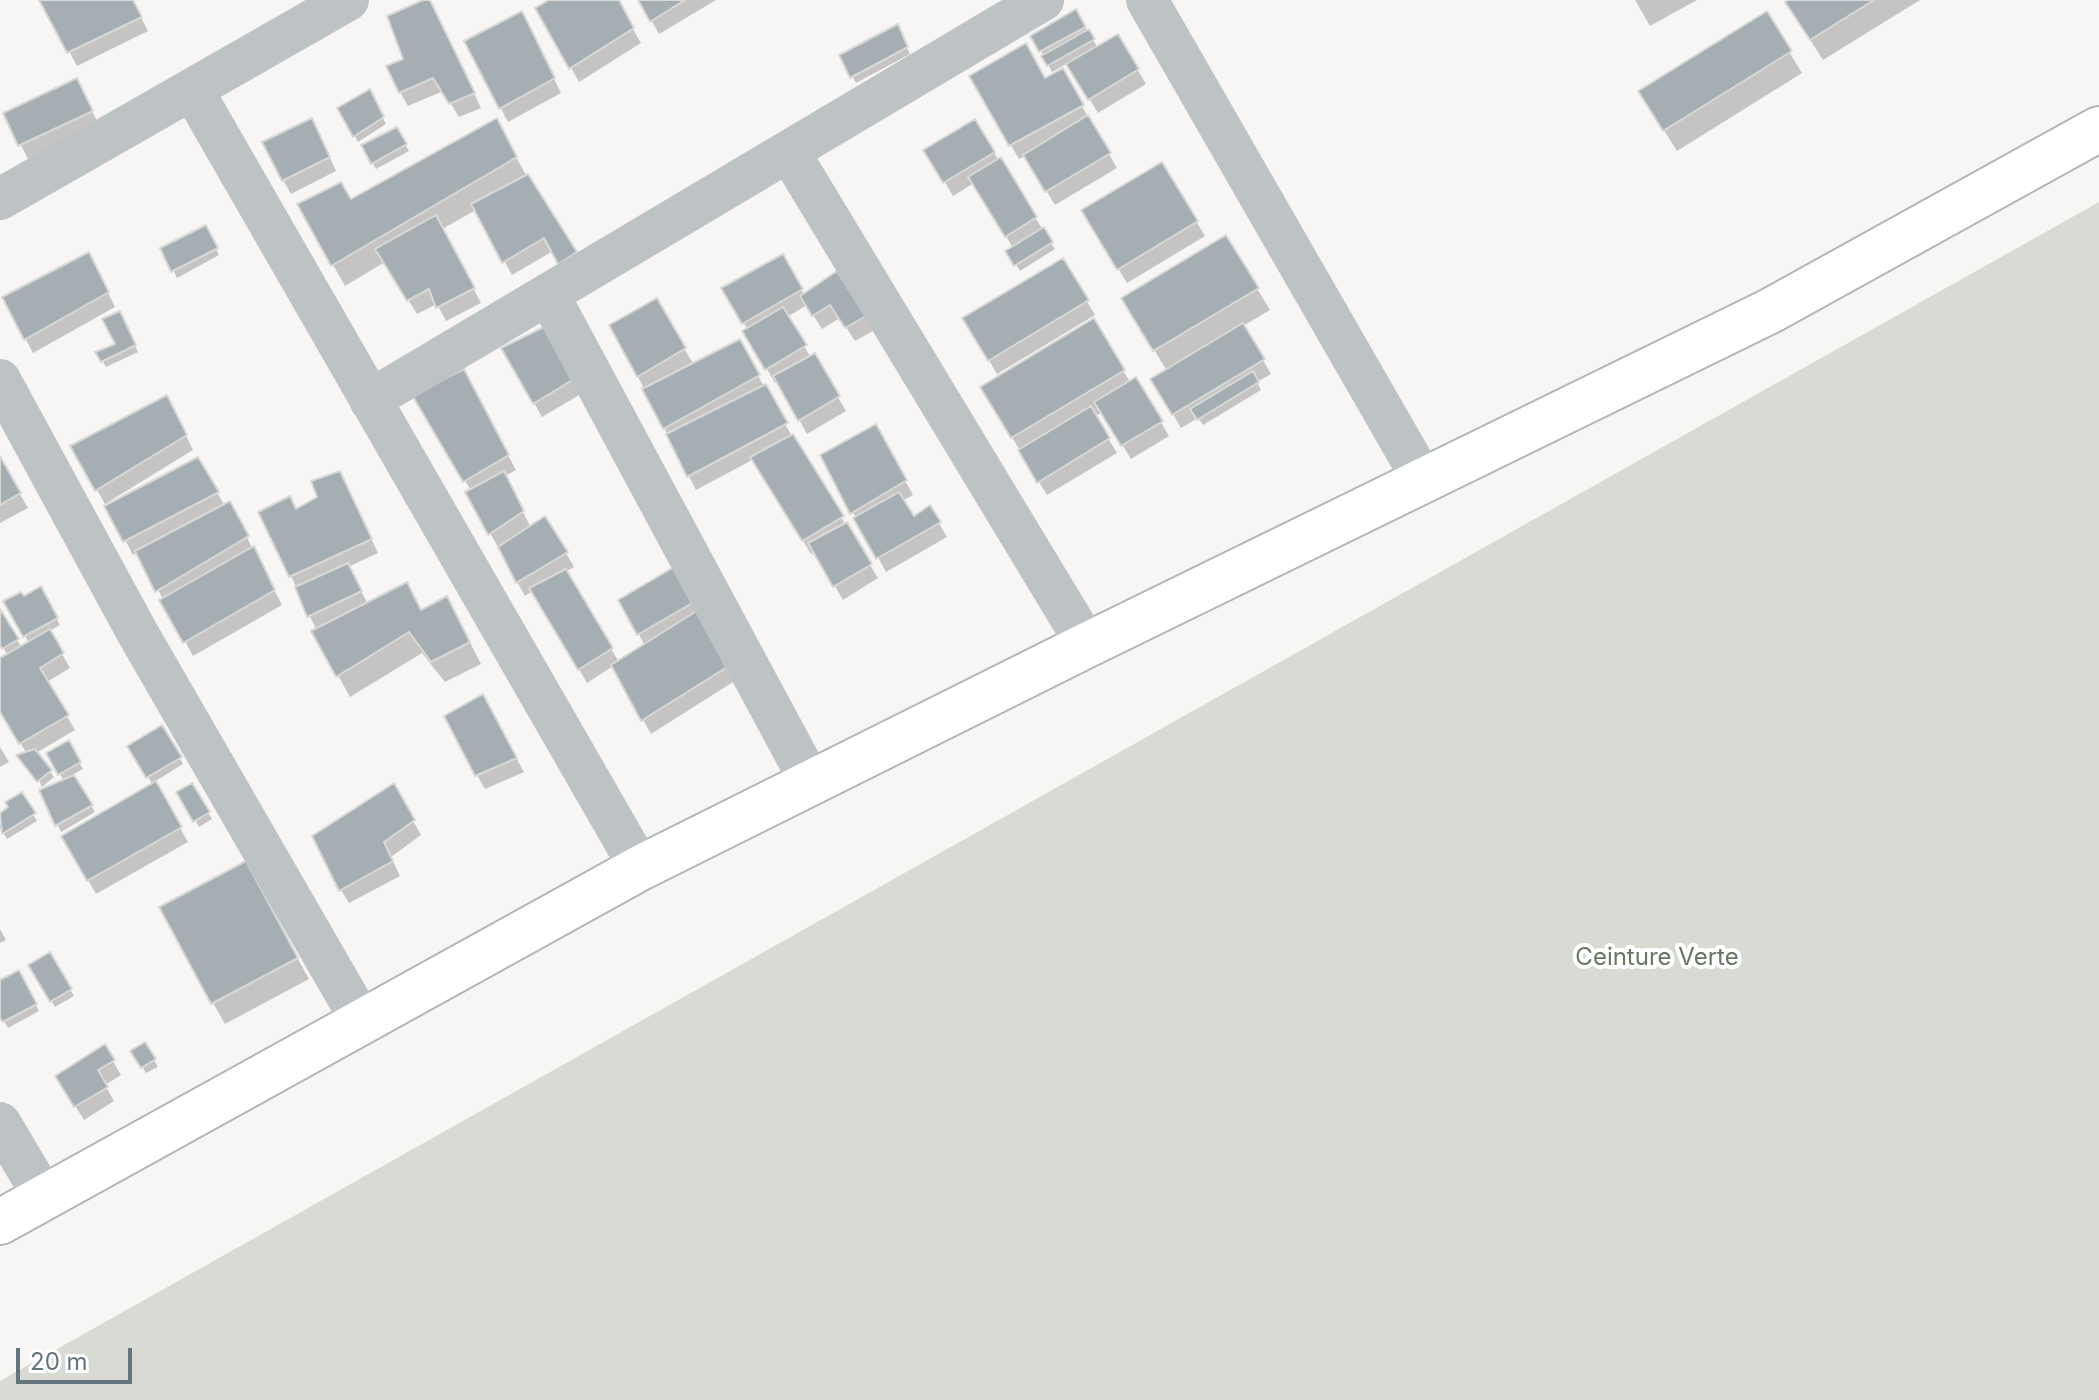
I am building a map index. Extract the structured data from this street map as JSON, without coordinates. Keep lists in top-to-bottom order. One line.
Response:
{"parks":["Ceinture Verte"],"scale_bar":"20 m"}
